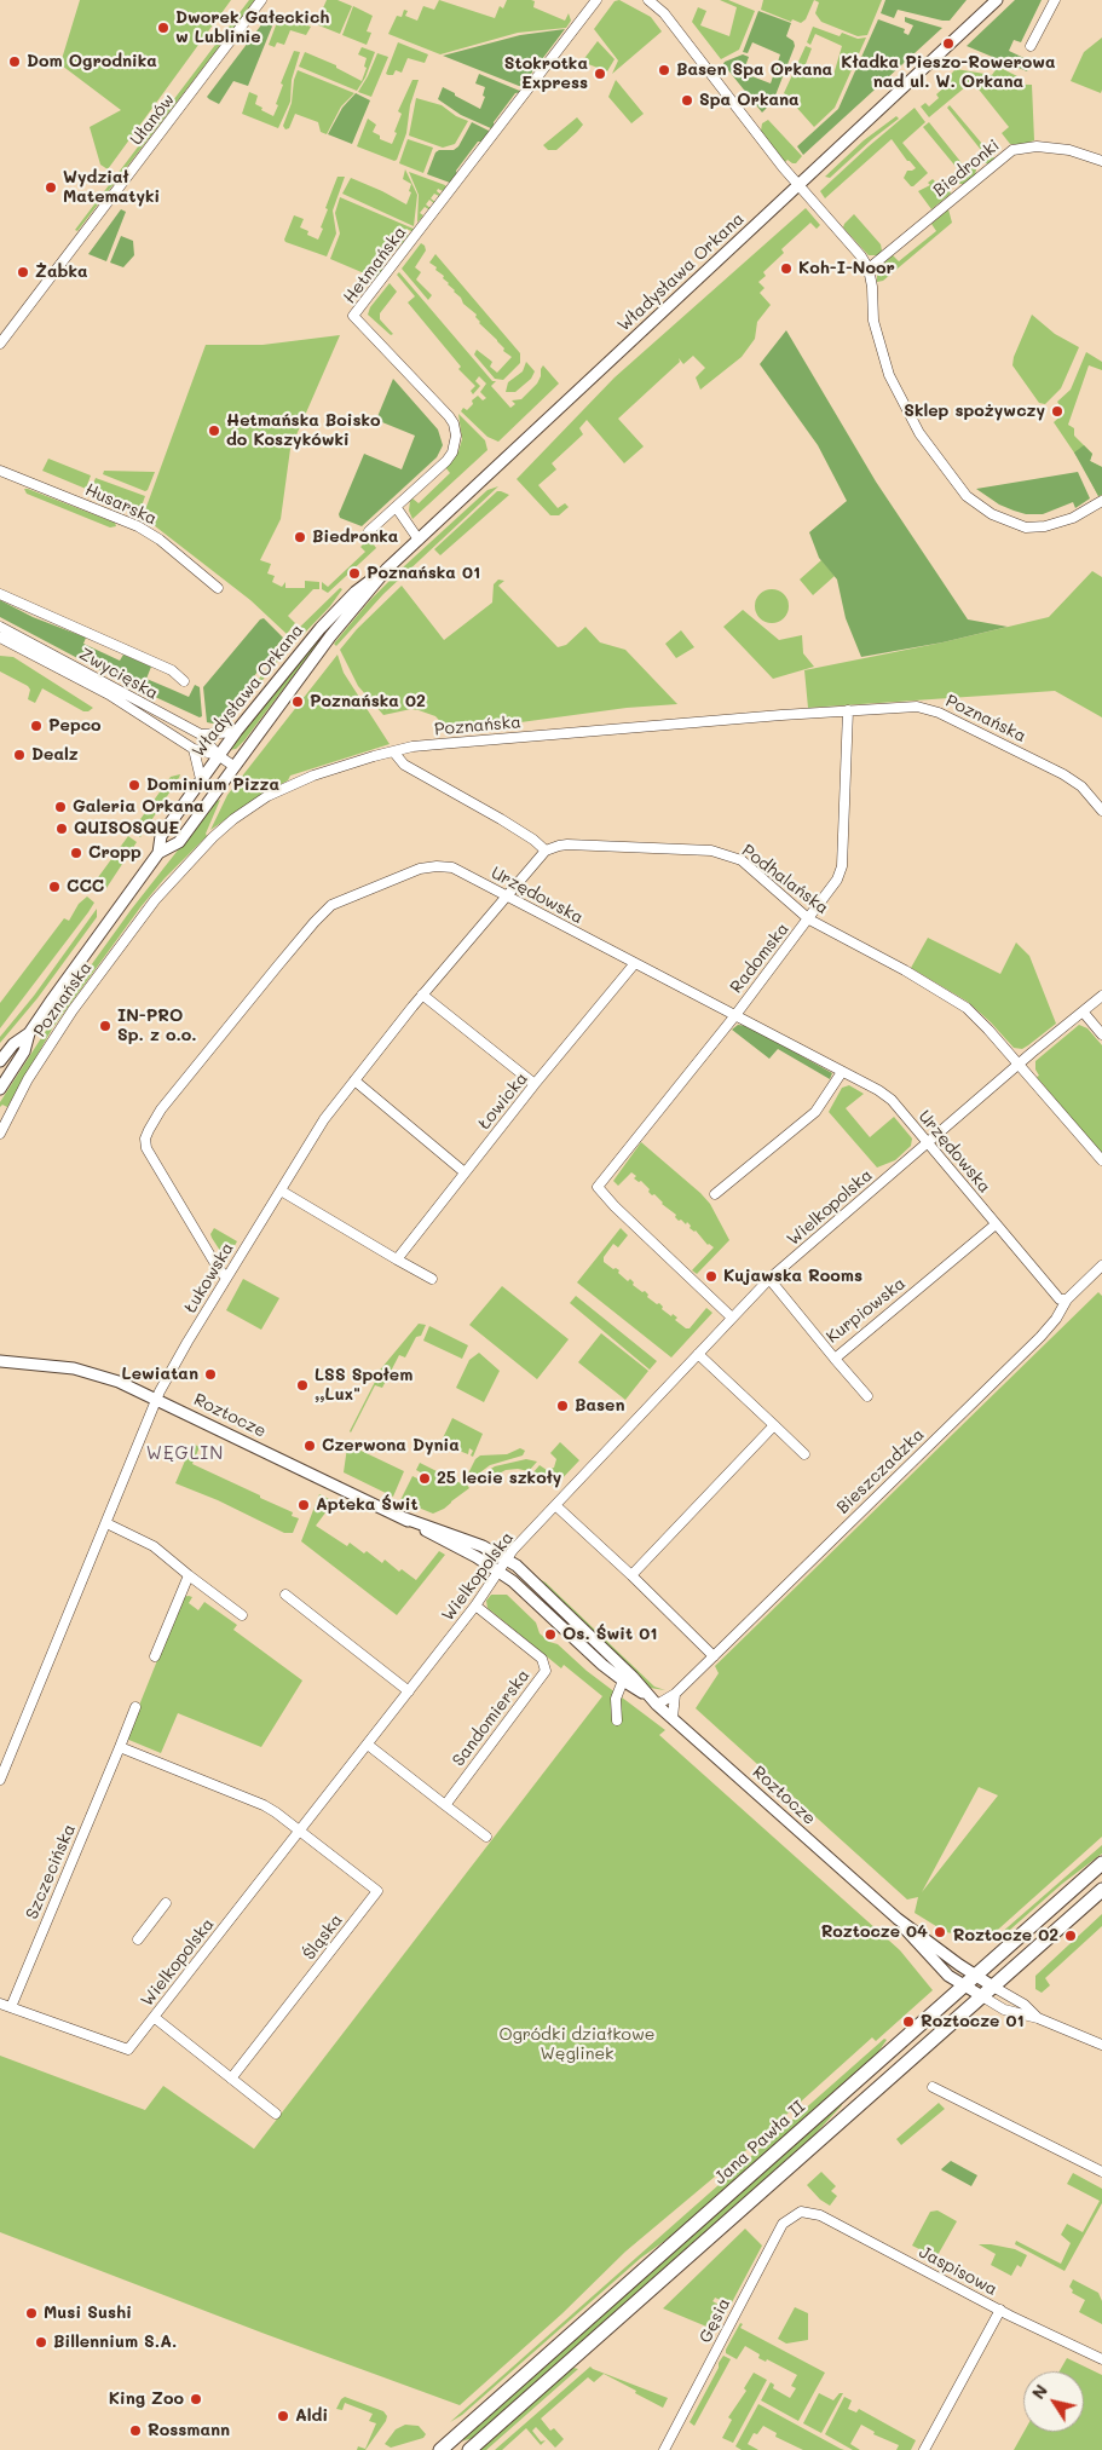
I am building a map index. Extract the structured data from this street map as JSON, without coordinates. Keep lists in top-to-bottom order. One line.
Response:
{"streets":{"main road":["Jana Pawła II"],"street":["Ułanów","Biedronki","Hetmańska","Władysława Orkana","Husarska","Zwycięska","Poznańska","Podhalańska","Urzędowska","Radomska","Łowicka","Wielkopolska","Łukowska","Kurpiowska","Roztocze","Bieszczadzka","Sandomierska","Szczecińska","Śląska","Jaspisowa","Gęsia"]},"crossings":[["Władysława Orkana","Zwycięska"],["Poznańska","Radomska"],["Podhalańska","Radomska"],["Podhalańska","Wielkopolska"],["Podhalańska","Łukowska"],["Urzędowska","Radomska"],["Urzędowska","Łowicka"],["Urzędowska","Wielkopolska"],["Urzędowska","Łukowska"],["Urzędowska","Kurpiowska"],["Urzędowska","Bieszczadzka"],["Radomska","Wielkopolska"],["Wielkopolska","Kurpiowska"],["Wielkopolska","Roztocze"],["Wielkopolska","Sandomierska"],["Wielkopolska","Szczecińska"],["Wielkopolska","Śląska"],["Łukowska","Roztocze"],["Roztocze","Bieszczadzka"],["Roztocze","Jana Pawła II"],["Jaspisowa","Gęsia"]],"districts":["WĘGLIN"],"parks":["Ogródki działkowe Węglinek"],"places":["Dworek Gałeckich w Lublinie","Kładka Pieszo-Rowerowa nad ul. W. Orkana","Dom Ogrodnika","Basen Spa Orkana","Stokrotka Express","Spa Orkana","Wydział Matematyki","Koh-I-Noor","Żabka","Sklep spożywczy","Hetmańska Boisko do Koszykówki","Biedronka","Poznańska 01","Poznańska 02","Pepco","Dealz","Dominium Pizza","Galeria Orkana","QUISOSQUE","Cropp","CCC","IN-PRO Sp. z o.o.","Kujawska Rooms","Lewiatan","LSS Społem ,,Lux\"","Basen","Czerwona Dynia","25 lecie szkoły","Apteka Świt","Os. Świt 01","Roztocze 04","Roztocze 02","Roztocze 01","Musi Sushi","Billennium S.A.","King Zoo","Aldi","Rossmann"],"north":"top left"}
